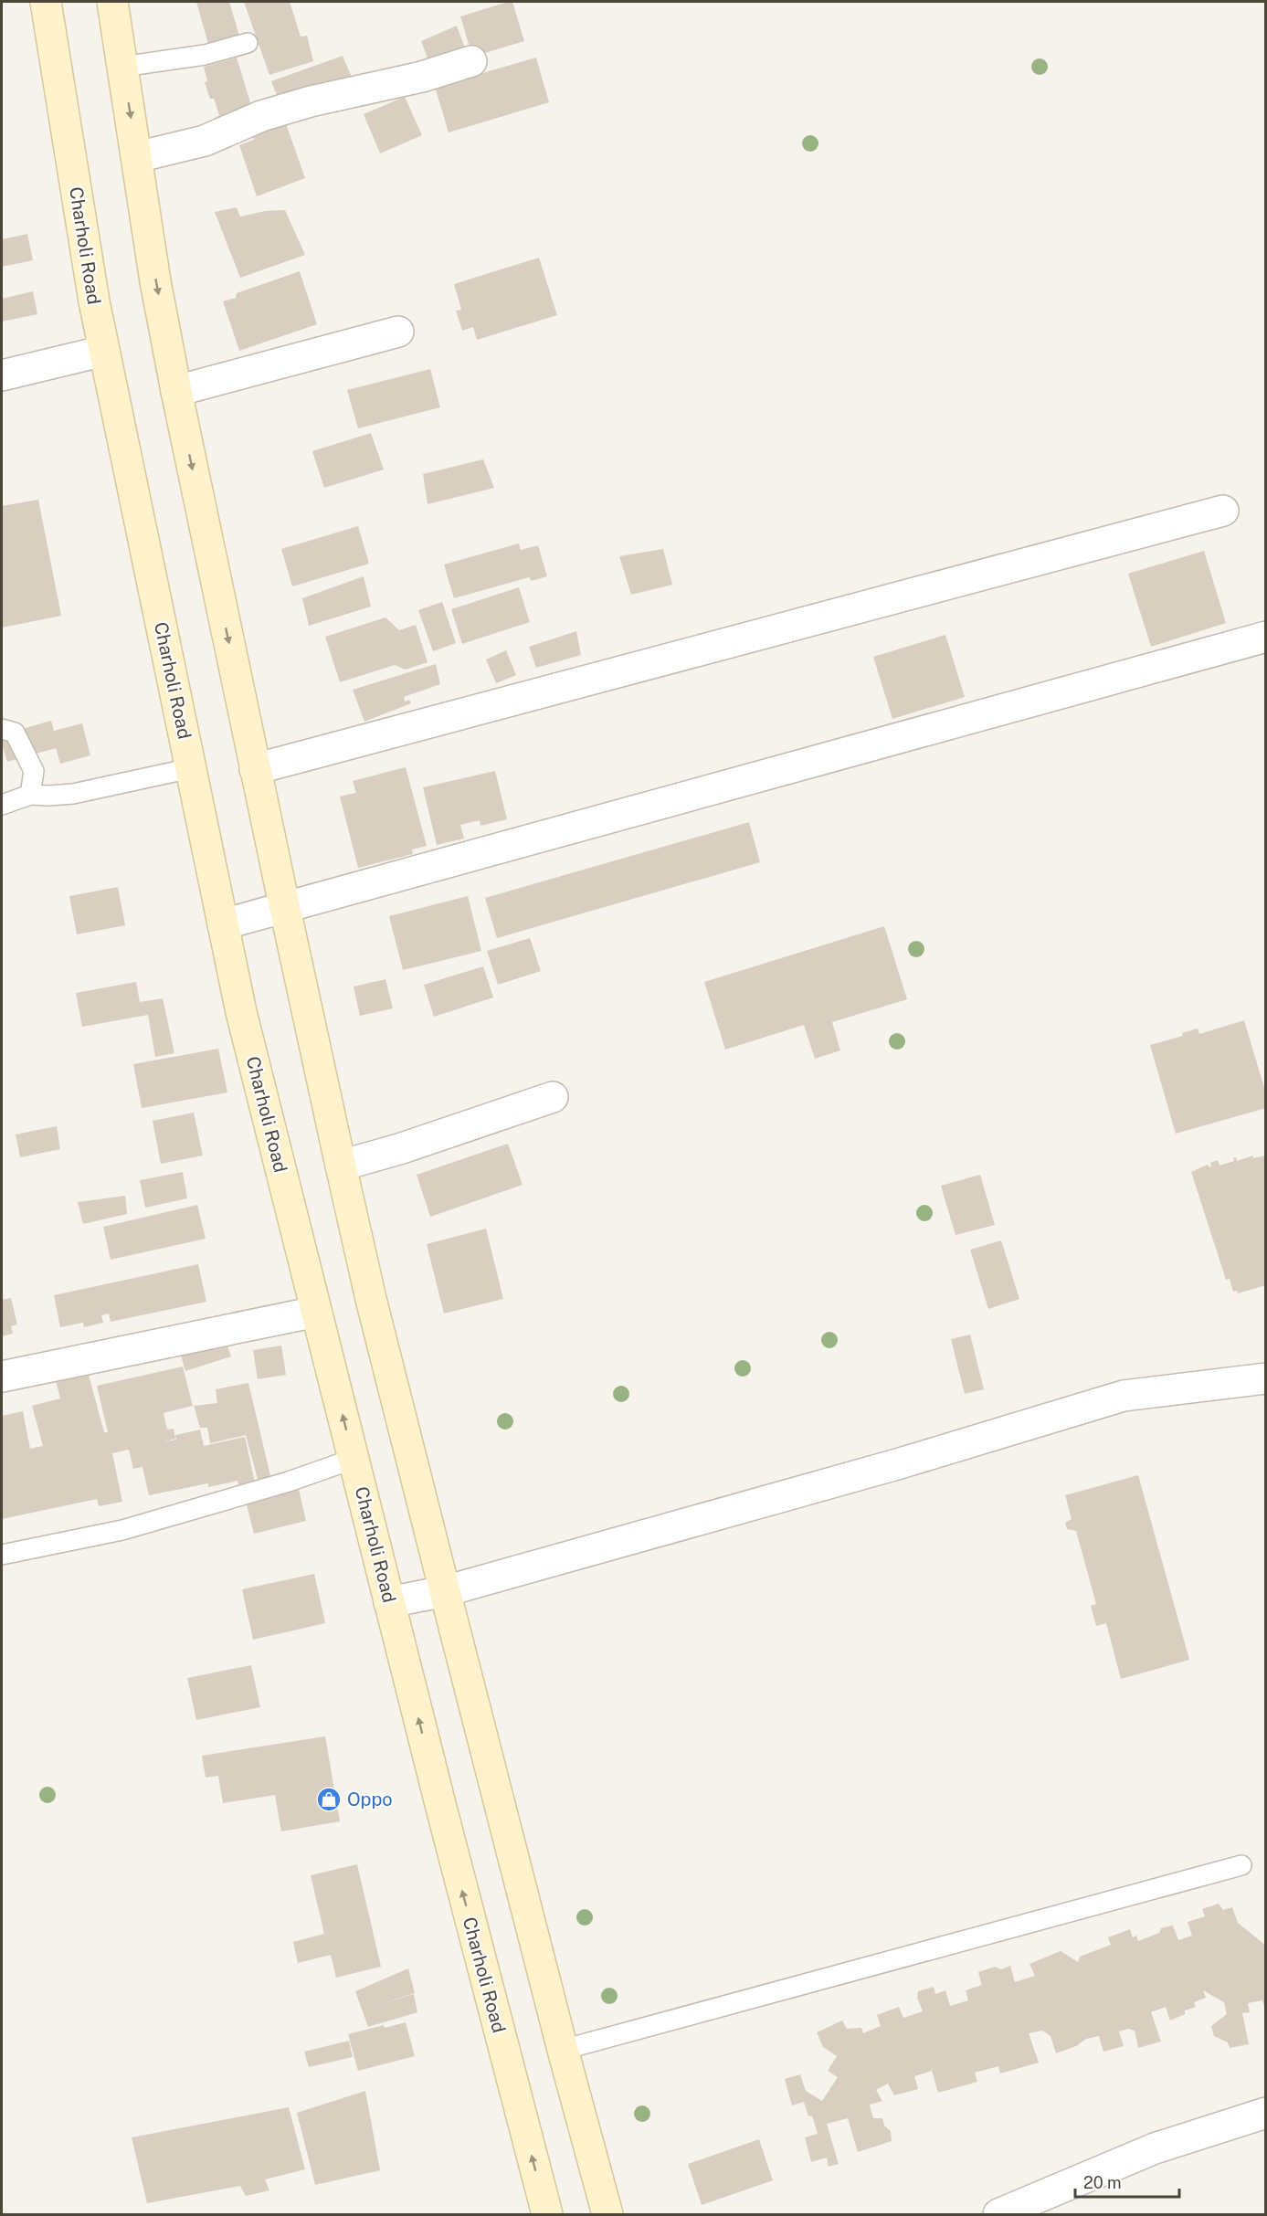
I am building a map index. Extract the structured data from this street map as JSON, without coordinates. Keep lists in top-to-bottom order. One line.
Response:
{"streets":{"street":["Charholi Road"]},"places":{"shop":["Oppo"]},"scale_bar":"20 m"}
